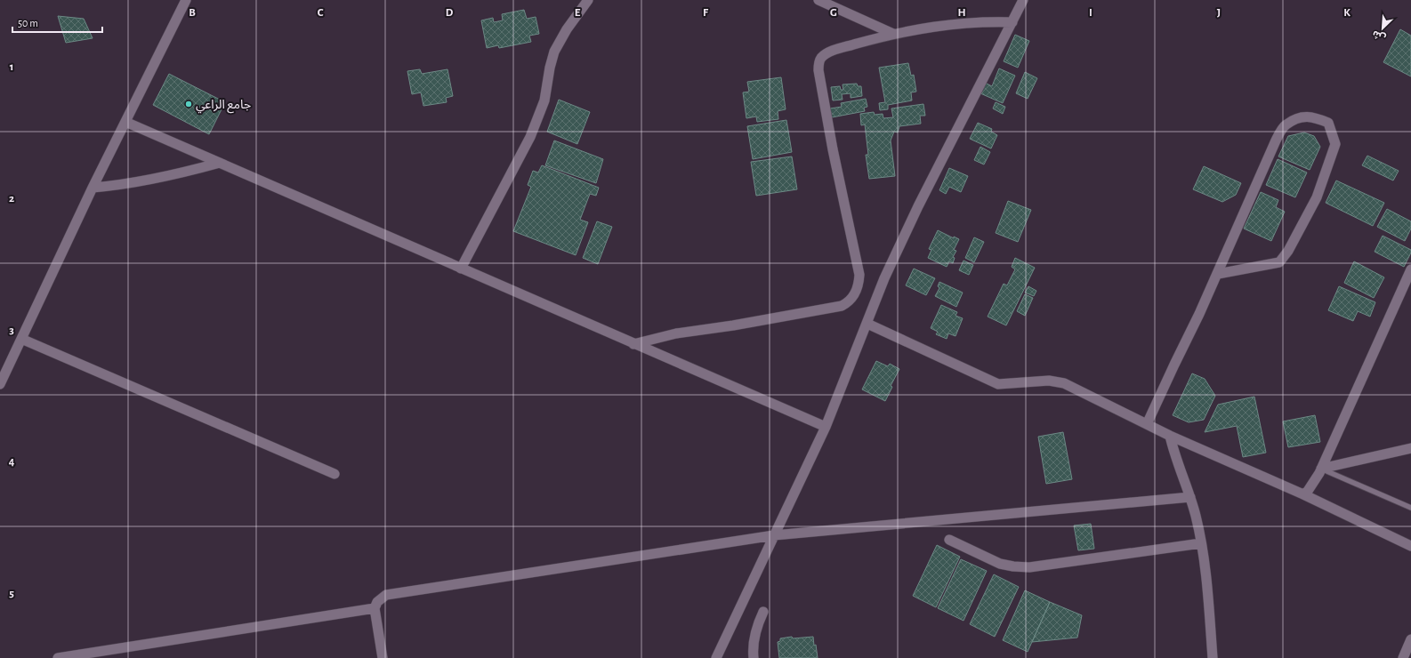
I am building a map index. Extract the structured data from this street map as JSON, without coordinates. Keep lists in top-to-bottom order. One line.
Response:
{"places":["جامع الراعي"],"scale_bar":"50 m","north":"bottom left","grid":{"columns":["B","C","D","E","F","G","H","I","J","K"],"rows":["1","2","3","4","5"]}}
